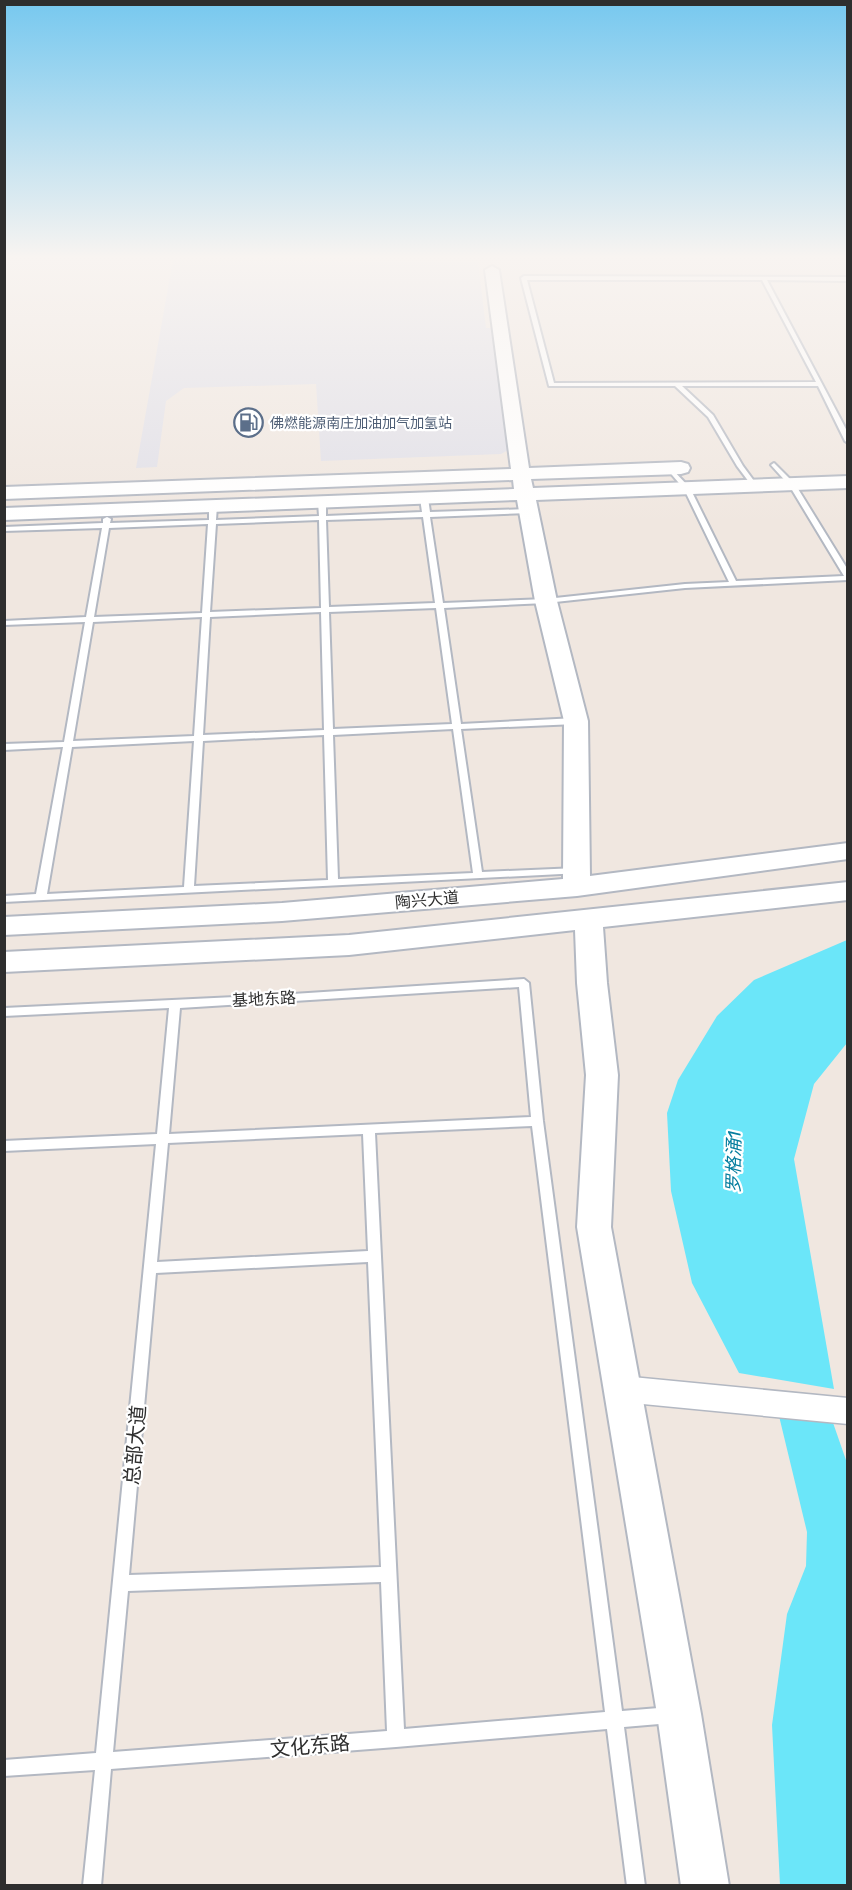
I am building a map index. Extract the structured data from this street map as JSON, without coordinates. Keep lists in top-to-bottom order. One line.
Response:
{"streets":{"street":["陶兴大道"],"lane":["基地东路","总部大道","文化东路"]},"crossings":[["基地东路","总部大道"],["总部大道","文化东路"]],"water":["罗格涌1"],"places":{"fuel station":["佛燃能源南庄加油加气加氢站"]}}
